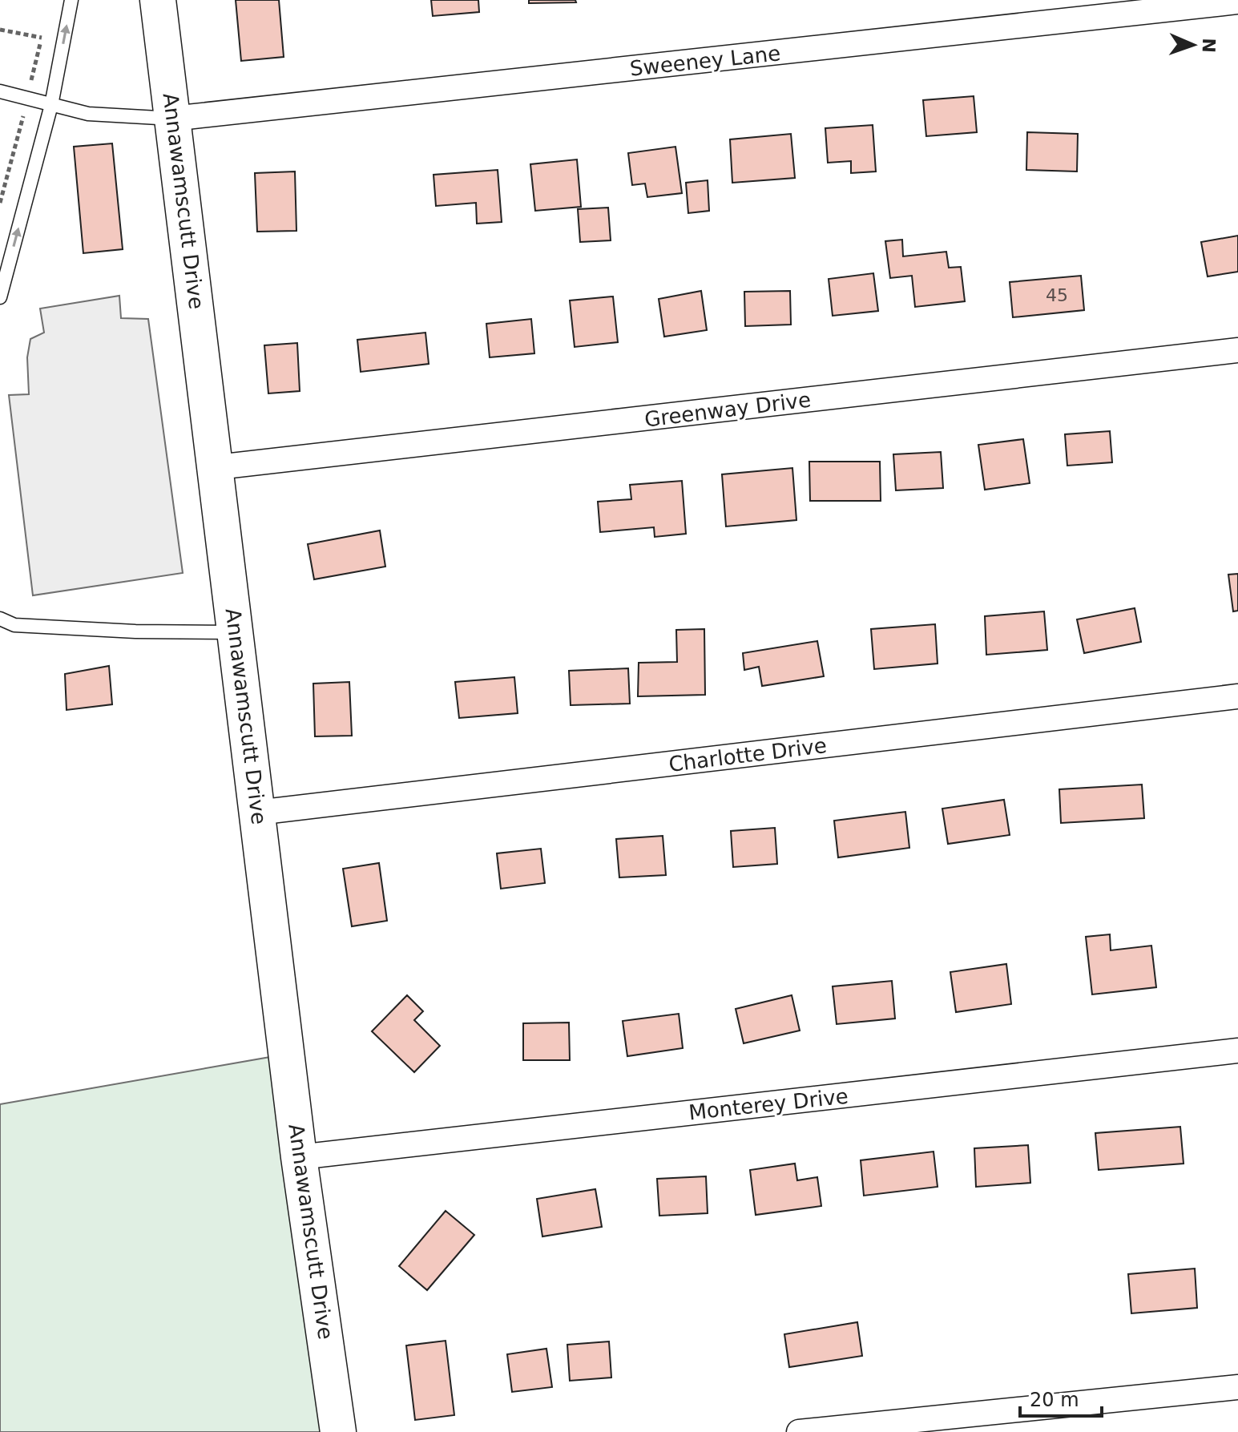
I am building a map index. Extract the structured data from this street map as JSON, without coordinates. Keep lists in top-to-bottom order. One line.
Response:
{"streets":{"street":["Sweeney Lane","Annawamscutt Drive","Greenway Drive","Charlotte Drive","Monterey Drive"]},"crossings":[["Sweeney Lane","Annawamscutt Drive"],["Annawamscutt Drive","Greenway Drive"],["Annawamscutt Drive","Charlotte Drive"],["Annawamscutt Drive","Monterey Drive"]],"house_numbers":["45"],"scale_bar":"20 m","north":"right"}
